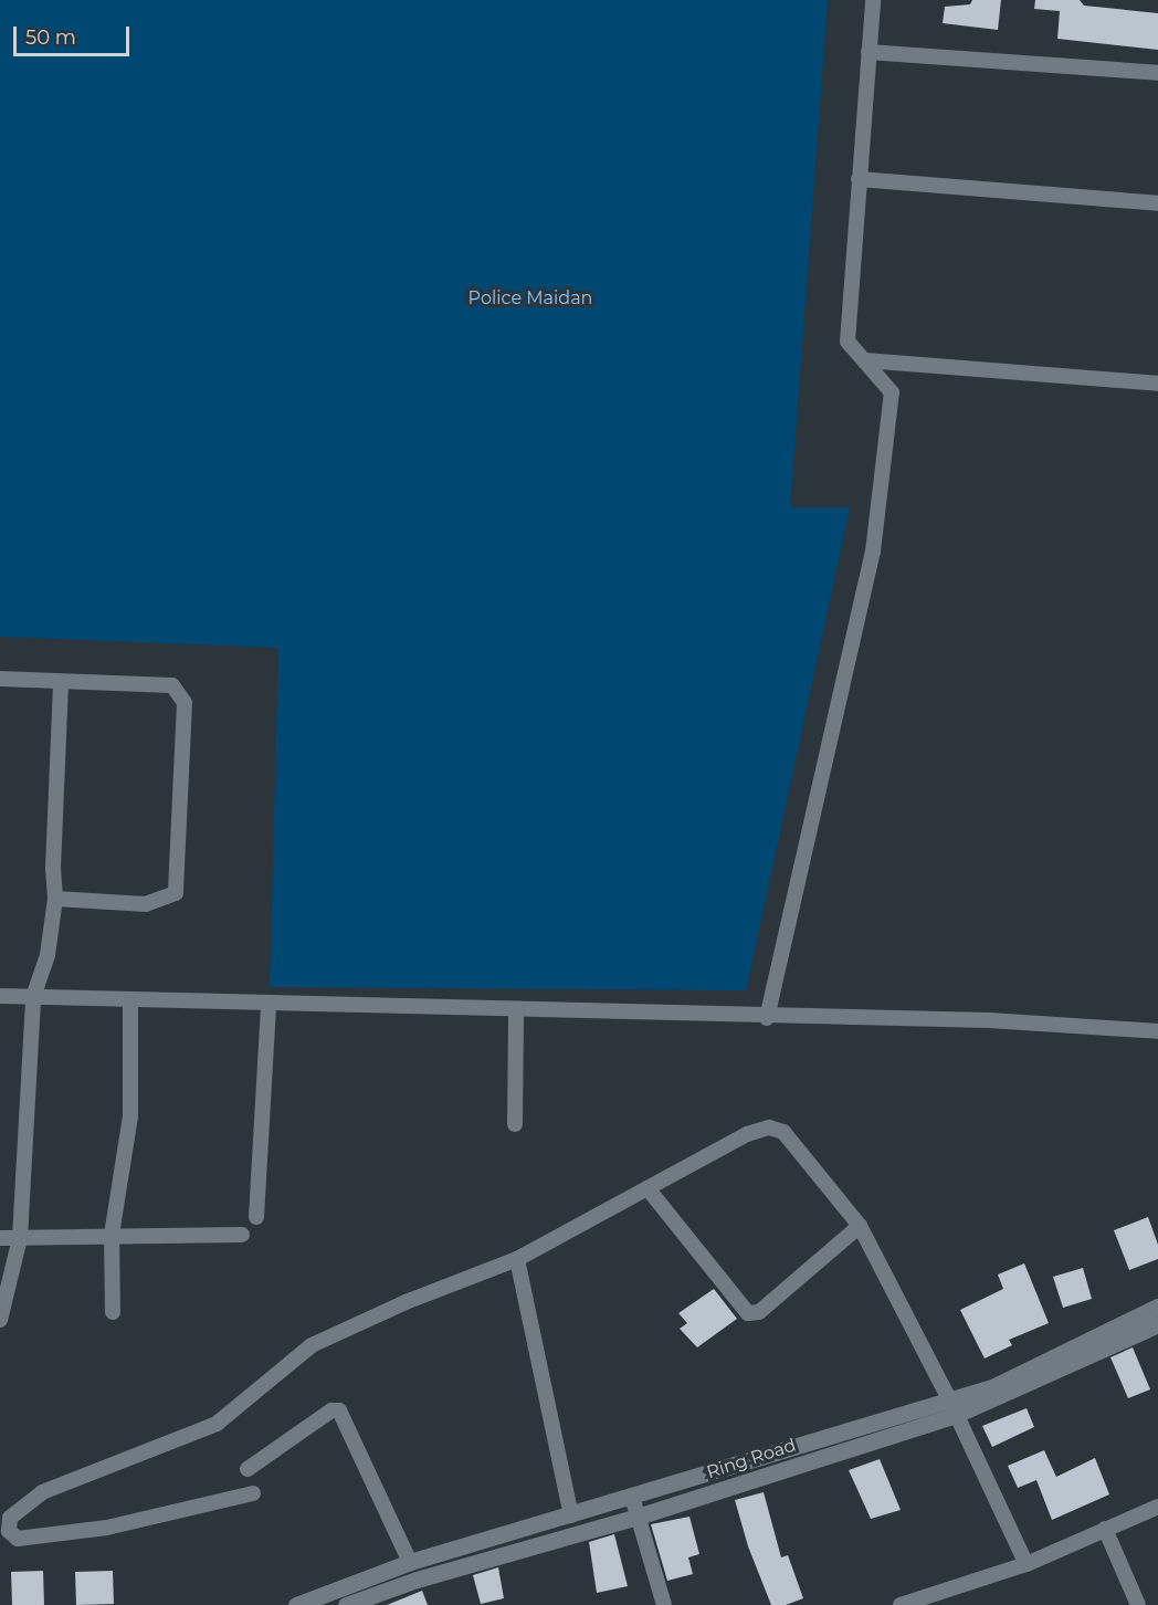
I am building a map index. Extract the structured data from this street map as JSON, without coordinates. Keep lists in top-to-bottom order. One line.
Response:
{"streets":{"main road":["Ring Road"]},"parks":["Police Maidan"],"scale_bar":"50 m"}
